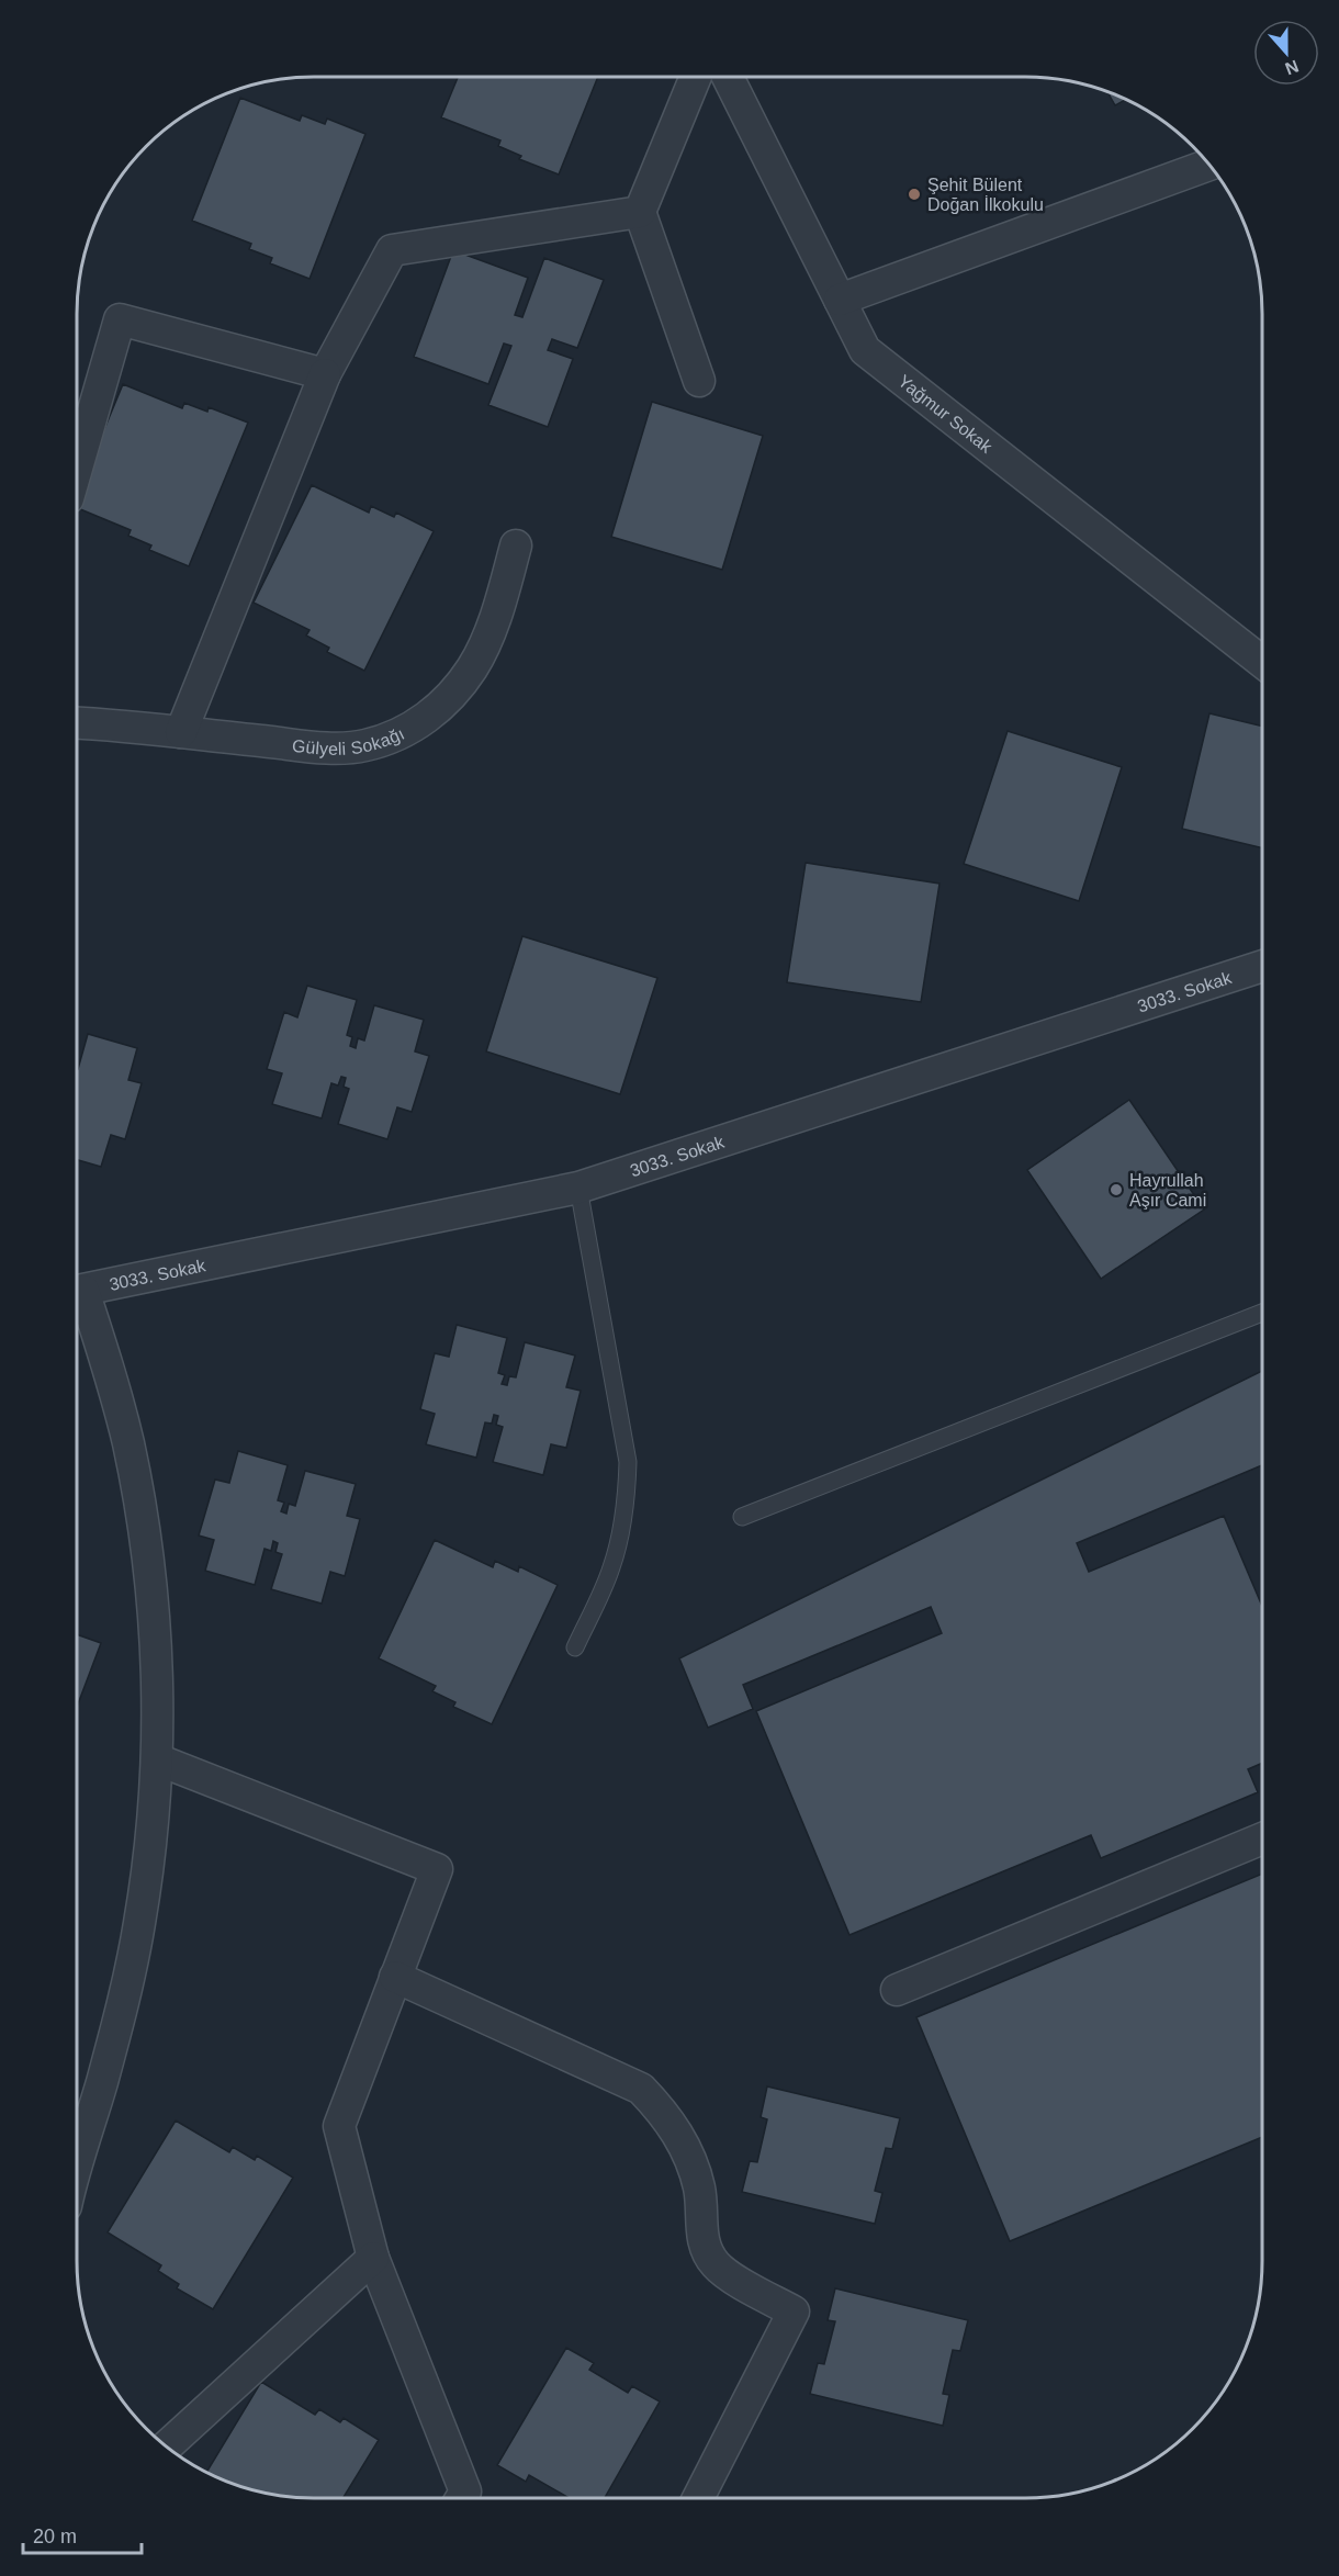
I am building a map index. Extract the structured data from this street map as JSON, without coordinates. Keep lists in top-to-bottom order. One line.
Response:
{"streets":{"street":["Yağmur Sokak","Gülyeli Sokağı","3033. Sokak"]},"places":["Şehit Bülent Doğan İlkokulu","Hayrullah Aşır Cami"],"scale_bar":"20 m","north":"bottom"}
